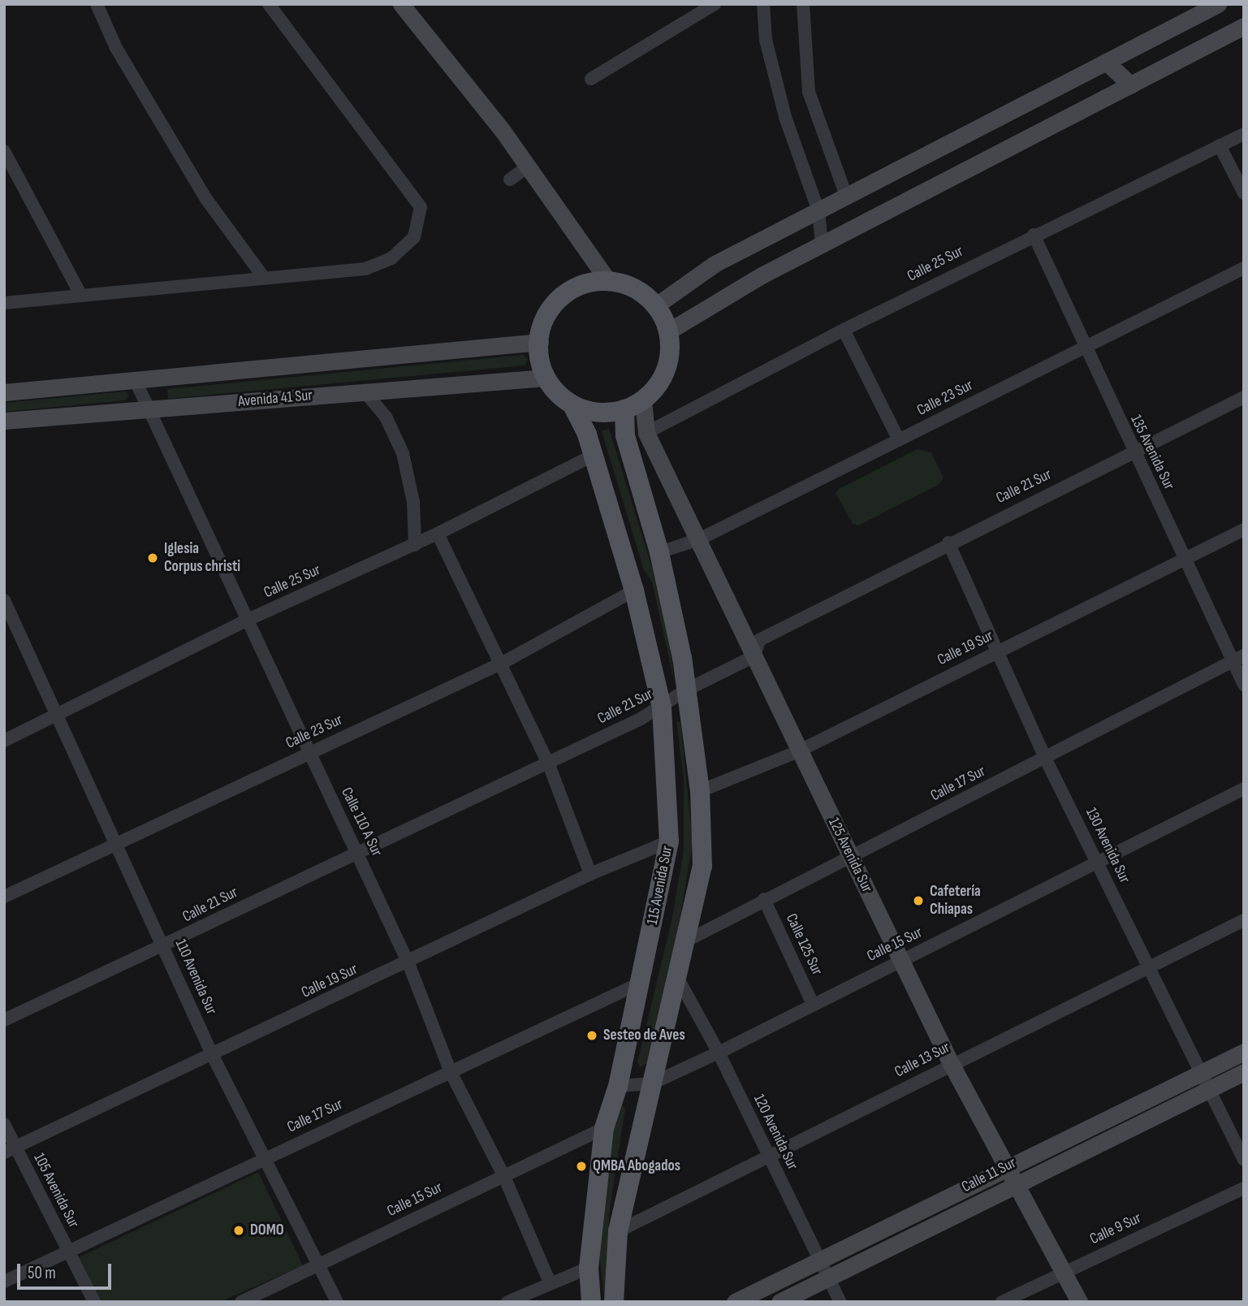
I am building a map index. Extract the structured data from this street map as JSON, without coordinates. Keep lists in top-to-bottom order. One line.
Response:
{"streets":{"main road":["Avenida 41 Sur","125 Avenida Sur","115 Avenida Sur","Calle 11 Sur"],"street":["Calle 25 Sur","Calle 23 Sur","135 Avenida Sur","Calle 21 Sur","Calle 19 Sur","Calle 17 Sur","Calle 110 A Sur","130 Avenida Sur","Calle 125 Sur","Calle 15 Sur","110 Avenida Sur","Calle 13 Sur","120 Avenida Sur","105 Avenida Sur","Calle 9 Sur"]},"crossings":[["Calle 25 Sur","135 Avenida Sur"],["Calle 25 Sur","Calle 110 A Sur"],["Calle 25 Sur","125 Avenida Sur"],["Calle 25 Sur","115 Avenida Sur"],["Calle 25 Sur","110 Avenida Sur"],["Calle 23 Sur","135 Avenida Sur"],["Calle 23 Sur","Calle 110 A Sur"],["Calle 23 Sur","125 Avenida Sur"],["Calle 23 Sur","115 Avenida Sur"],["Calle 23 Sur","110 Avenida Sur"],["Avenida 41 Sur","Calle 110 A Sur"],["Avenida 41 Sur","125 Avenida Sur"],["Avenida 41 Sur","115 Avenida Sur"],["135 Avenida Sur","Calle 21 Sur"],["135 Avenida Sur","Calle 19 Sur"],["135 Avenida Sur","Calle 17 Sur"],["Calle 21 Sur","Calle 110 A Sur"],["Calle 21 Sur","130 Avenida Sur"],["Calle 21 Sur","125 Avenida Sur"],["Calle 21 Sur","115 Avenida Sur"],["Calle 21 Sur","110 Avenida Sur"],["Calle 19 Sur","Calle 110 A Sur"],["Calle 19 Sur","130 Avenida Sur"],["Calle 19 Sur","125 Avenida Sur"],["Calle 19 Sur","115 Avenida Sur"],["Calle 19 Sur","110 Avenida Sur"],["Calle 19 Sur","105 Avenida Sur"],["Calle 17 Sur","Calle 110 A Sur"],["Calle 17 Sur","130 Avenida Sur"],["Calle 17 Sur","125 Avenida Sur"],["Calle 17 Sur","115 Avenida Sur"],["Calle 17 Sur","Calle 125 Sur"],["Calle 17 Sur","110 Avenida Sur"],["Calle 17 Sur","105 Avenida Sur"],["Calle 110 A Sur","Calle 15 Sur"],["130 Avenida Sur","Calle 15 Sur"],["130 Avenida Sur","Calle 13 Sur"],["130 Avenida Sur","Calle 11 Sur"],["125 Avenida Sur","115 Avenida Sur"],["125 Avenida Sur","Calle 15 Sur"],["125 Avenida Sur","Calle 13 Sur"],["125 Avenida Sur","Calle 11 Sur"],["125 Avenida Sur","Calle 9 Sur"],["115 Avenida Sur","Calle 15 Sur"],["Calle 125 Sur","Calle 15 Sur"],["Calle 15 Sur","110 Avenida Sur"],["Calle 15 Sur","120 Avenida Sur"],["Calle 13 Sur","120 Avenida Sur"],["120 Avenida Sur","Calle 11 Sur"]],"places":["Iglesia Corpus christi","Cafetería Chiapas","Sesteo de Aves","QMBA Abogados","DOMO"],"scale_bar":"50 m"}
